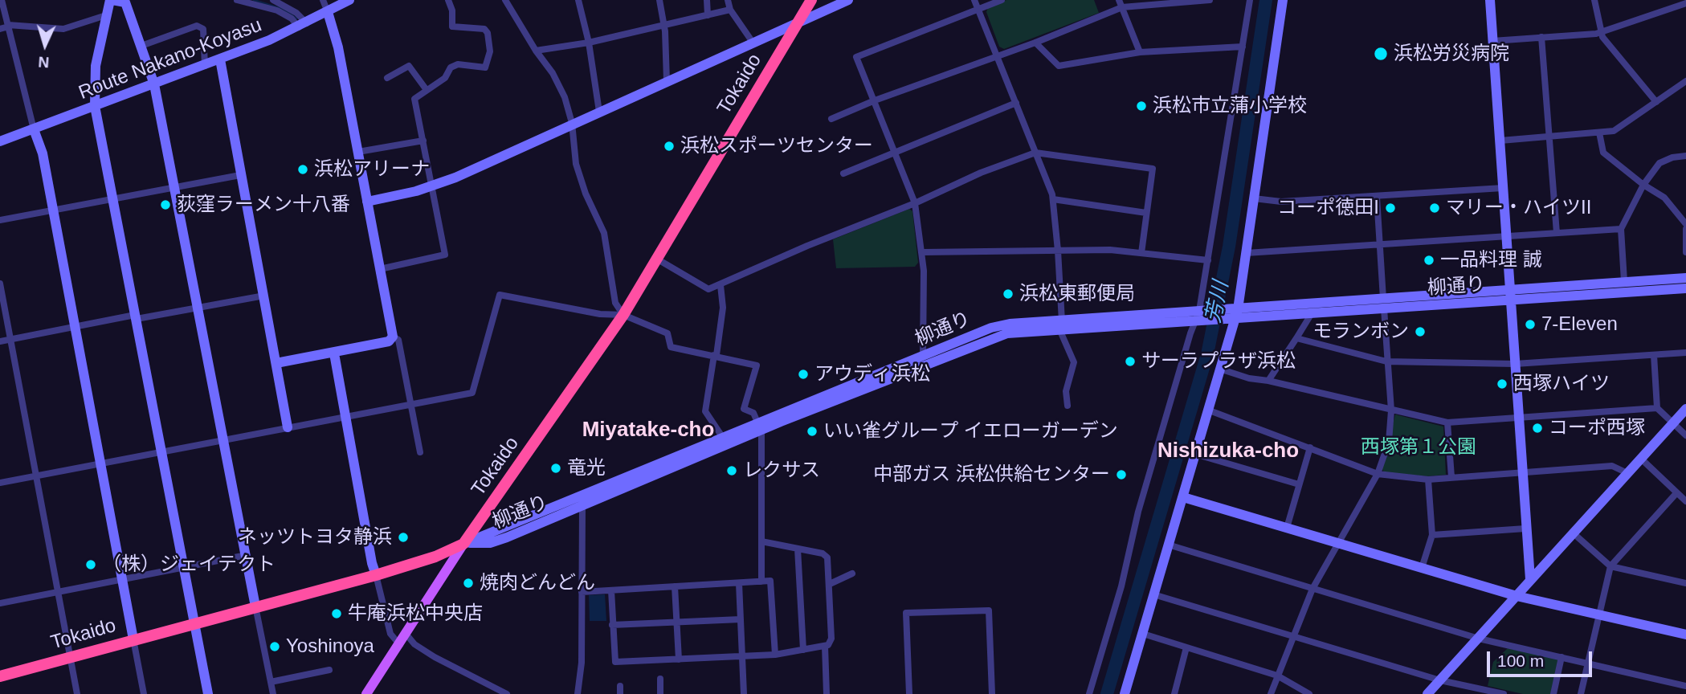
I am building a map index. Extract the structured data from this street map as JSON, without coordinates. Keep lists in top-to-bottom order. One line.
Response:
{"streets":{"highway":["Tokaido"],"street":["Route Nakano-Koyasu","柳通り"]},"crossings":[["Tokaido","柳通り"]],"districts":["Miyatake-cho","Nishizuka-cho"],"water":["芳川"],"parks":["西塚第１公園"],"places":["浜松労災病院","浜松市立蒲小学校","浜松スポーツセンター","浜松アリーナ","荻窪ラーメン十八番","コーポ徳田I","マリー・ハイツII","一品料理 誠","浜松東郵便局","7-Eleven","モランボン","サーラプラザ浜松","アウディ浜松","西塚ハイツ","コーポ西塚","いい雀グループ イエローガーデン","竜光","レクサス","中部ガス 浜松供給センター","ネッツトヨタ静浜","（株）ジェイテクト","焼肉どんどん","牛庵浜松中央店","Yoshinoya"],"scale_bar":"100 m","north":"bottom"}
